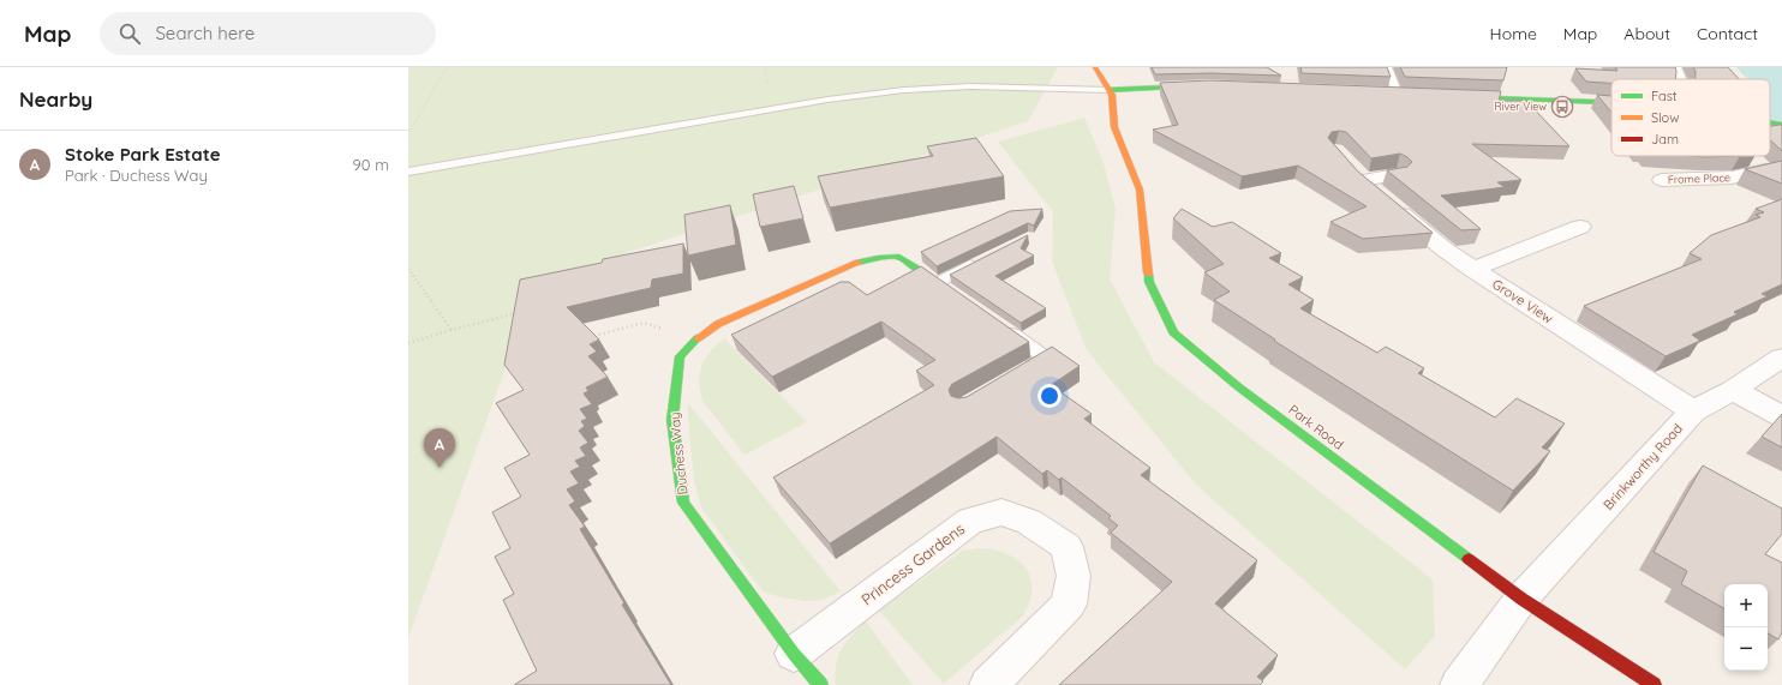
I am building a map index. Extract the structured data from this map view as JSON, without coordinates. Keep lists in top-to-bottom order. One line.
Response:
{"streets":{"street":["Frome Place","Grove View","Park Road","Duchess Way","Brinkworthy Road","Princess Gardens"]},"crossings":[["Grove View","Brinkworthy Road"],["Park Road","Brinkworthy Road"],["Duchess Way","Princess Gardens"]],"places":{"bus stop":["River View"]},"legend":["Fast","Slow","Jam"],"page":{"header":"Map","search":"Search here","nav":["Home","Map","About","Contact"],"heading":"Nearby","list":[{"mark":"A","name":"Stoke Park Estate","note":"Park · Duchess Way","value":"90 m"}],"pins":"A","map_buttons":["+","−"]}}
